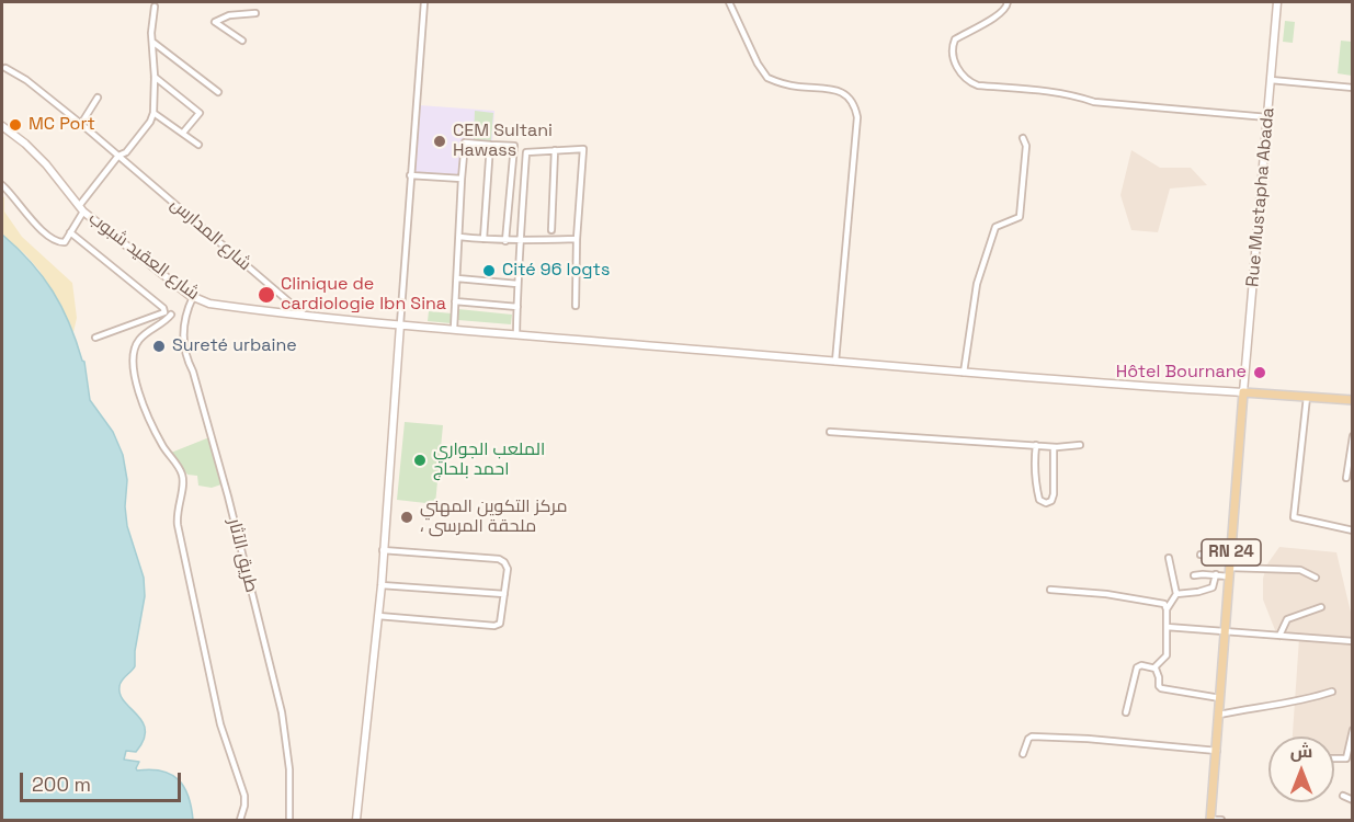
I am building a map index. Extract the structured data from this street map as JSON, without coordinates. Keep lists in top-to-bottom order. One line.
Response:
{"streets":{"main road":["Rue Mustapha Abada","شارع العقيد شبوب","RN 24"],"street":["شارع المدارس","طريق الآثار"]},"crossings":[["Rue Mustapha Abada","شارع العقيد شبوب"],["Rue Mustapha Abada","RN 24"],["شارع المدارس","شارع العقيد شبوب"],["شارع العقيد شبوب","RN 24"],["شارع العقيد شبوب","طريق الآثار"]],"places":["MC Port","CEM Sultani Hawass","Cité 96 logts","Clinique de cardiologie Ibn Sina","Sureté urbaine","Hôtel Bournane","الملعب الجواري احمد بلحاج","مركز التكوين المهني ، ملحقة المرسى"],"scale_bar":"200 m","north":"top"}
